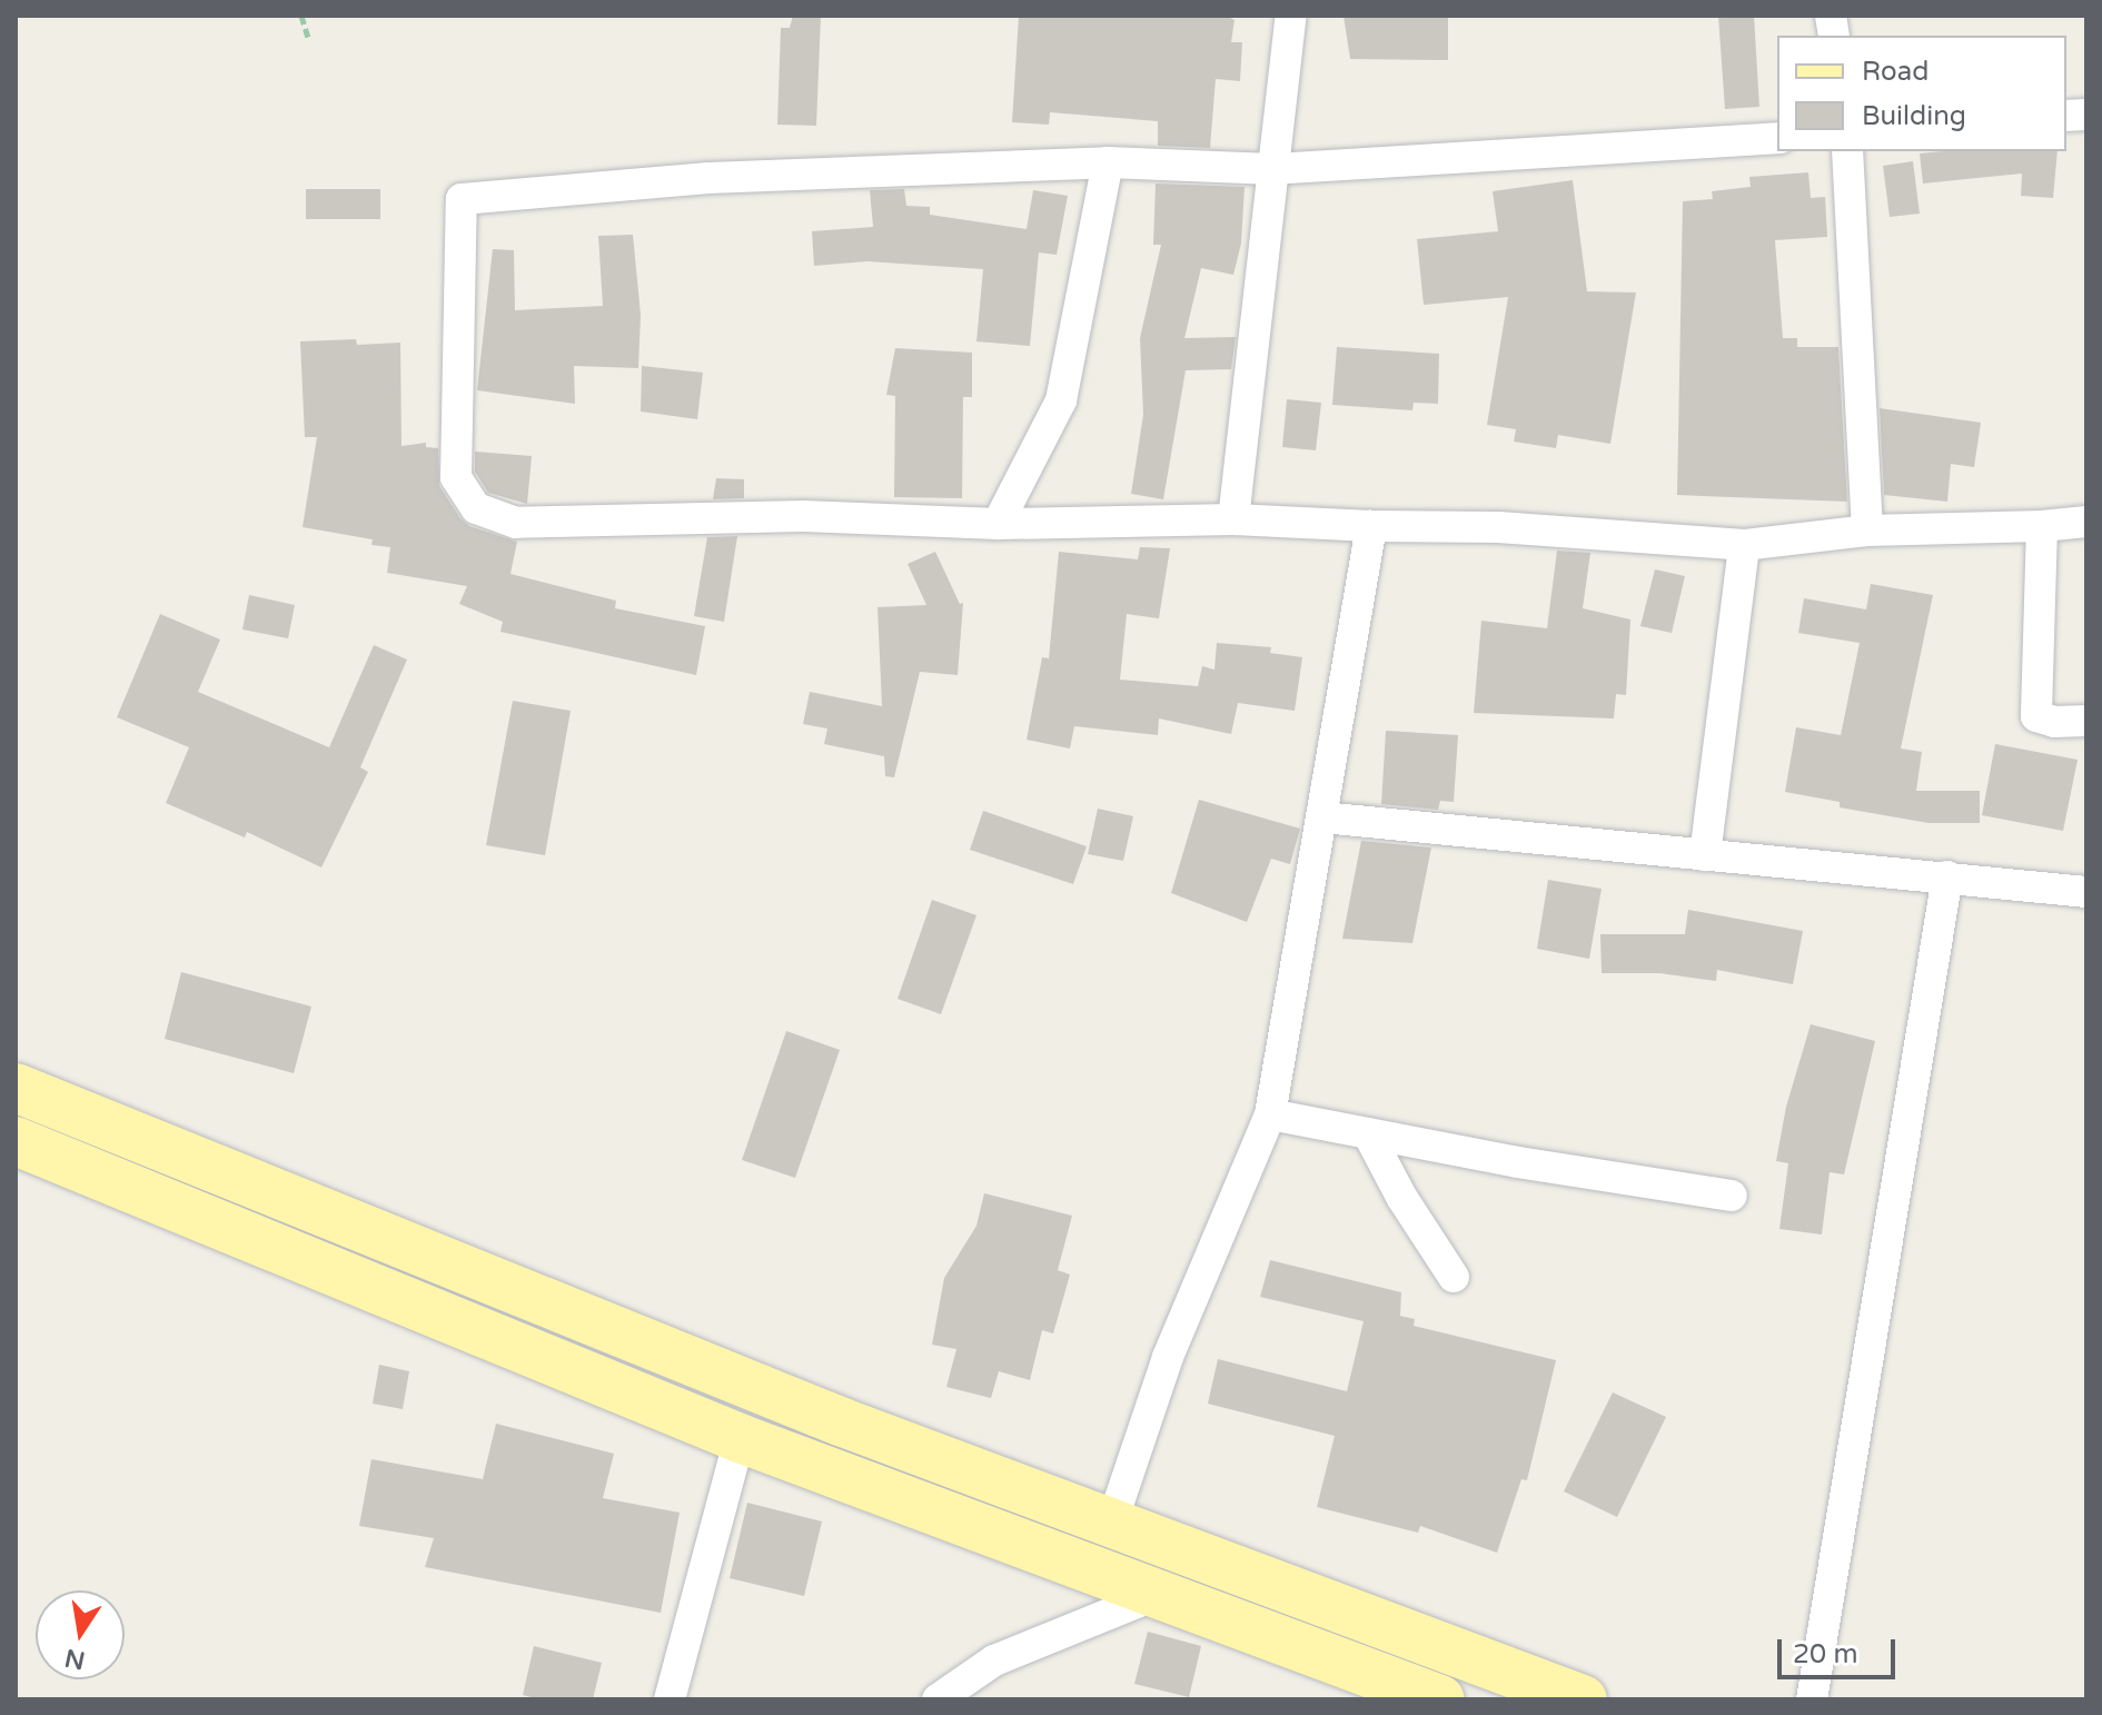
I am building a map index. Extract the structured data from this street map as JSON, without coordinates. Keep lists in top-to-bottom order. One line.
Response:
{"legend":["Road","Building"],"scale_bar":"20 m","north":"bottom"}
